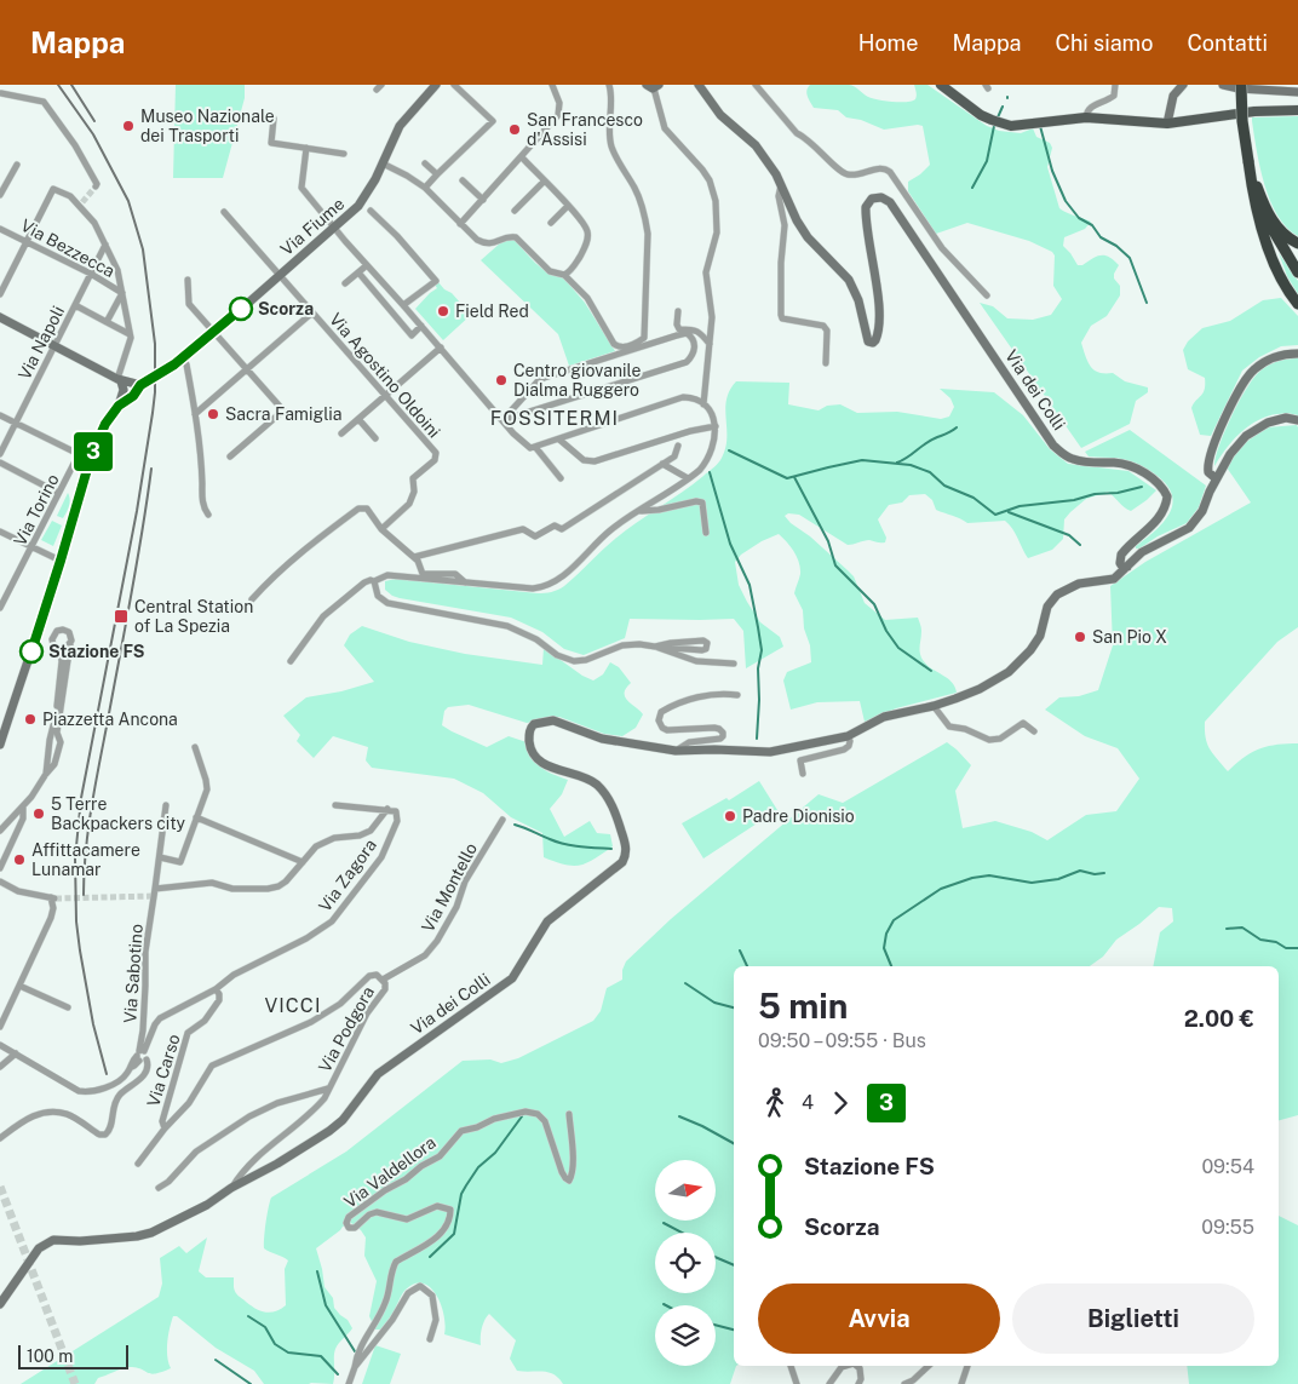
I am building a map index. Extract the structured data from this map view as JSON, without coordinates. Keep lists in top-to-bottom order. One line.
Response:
{"streets":{"street":["Via Fiume","Via Bezzecca","Via Napoli","Via Agostino Oldoini","Via dei Colli","Via Torino","Via Zagora","Via Montello","Via Sabotino","Via Podgora","Via Carso","Via Valdellora"]},"crossings":[["Via Fiume","Via Agostino Oldoini"],["Via Bezzecca","Via Napoli"],["Via Napoli","Via Torino"],["Via dei Colli","Via Podgora"],["Via Zagora","Via Carso"],["Via Montello","Via Podgora"],["Via Sabotino","Via Carso"],["Via Podgora","Via Carso"]],"districts":["FOSSITERMI","VICCI"],"places":{"other":["Museo Nazionale dei Trasporti","San Francesco d'Assisi","Scorza","Field Red","Centro giovanile Dialma Ruggero","Sacra Famiglia","San Pio X","Stazione FS","Piazzetta Ancona","5 Terre Backpackers city","Padre Dionisio","Affittacamere Lunamar"],"transit":["Central Station of La Spezia"]},"lines":["bus line 3"],"scale_bar":"100 m","north":"right","page":{"header":"Mappa","nav":["Home","Mappa","Chi siamo","Contatti"],"on_map":"3","heading":["5 min","09:50 – 09:55 · Bus","2.00 €"],"legs":["4","3"],"list":[{"name":"Stazione FS","value":"09:54"},{"name":"Scorza","value":"09:55"}],"buttons":["Avvia","Biglietti"],"scale":"100 m"}}
